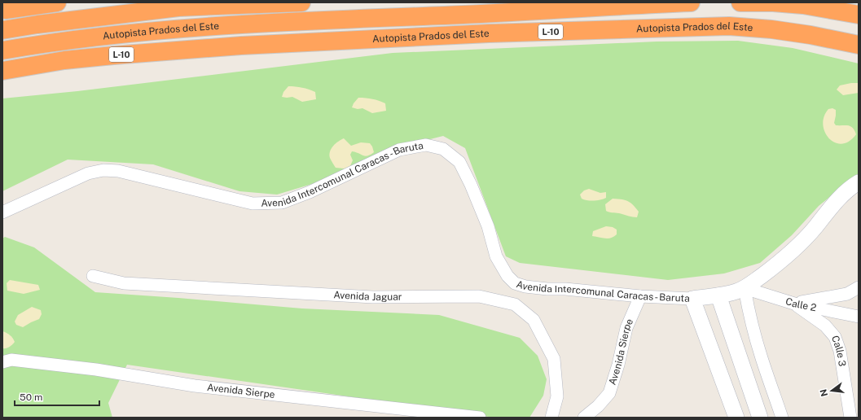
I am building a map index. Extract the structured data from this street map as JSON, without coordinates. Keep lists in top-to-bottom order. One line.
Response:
{"streets":{"highway":["Autopista Prados del Este","L-10"],"street":["Avenida Intercomunal Caracas - Baruta","Avenida Jaguar","Calle 2","Avenida Sierpe","Calle 3"]},"crossings":[["Avenida Intercomunal Caracas - Baruta","Calle 2"],["Avenida Intercomunal Caracas - Baruta","Avenida Sierpe"],["Calle 2","Calle 3"]],"scale_bar":"50 m","north":"left"}
